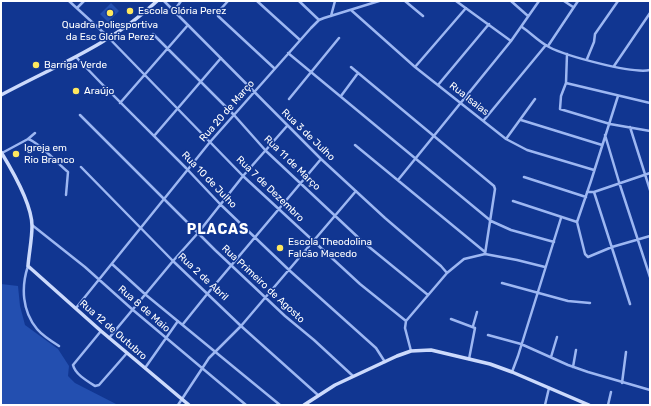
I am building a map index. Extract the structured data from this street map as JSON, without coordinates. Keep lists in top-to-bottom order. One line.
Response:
{"streets":{"street":["Rua Isaias","Rua 20 de Março","Rua 3 de Julho","Rua 11 de Março","Rua 10 de Julho","Rua 7 de Dezembro","Rua 2 de Abril","Rua Primeiro de Agosto","Rua 8 de Maio","Rua 12 de Outubro"]},"crossings":[["Rua 20 de Março","Rua 3 de Julho"],["Rua 20 de Março","Rua 11 de Março"],["Rua 20 de Março","Rua 10 de Julho"],["Rua 20 de Março","Rua 7 de Dezembro"],["Rua 20 de Março","Rua 2 de Abril"],["Rua 20 de Março","Rua Primeiro de Agosto"],["Rua 20 de Março","Rua 8 de Maio"],["Rua 20 de Março","Rua 12 de Outubro"]],"districts":["PLACAS"],"places":["Escola Glória Perez","Quadra Poliesportiva da Esc Glória Perez","Barriga Verde","Araújo","Igreja em Rio Branco","Escola Theodolina Falcão Macedo"]}
